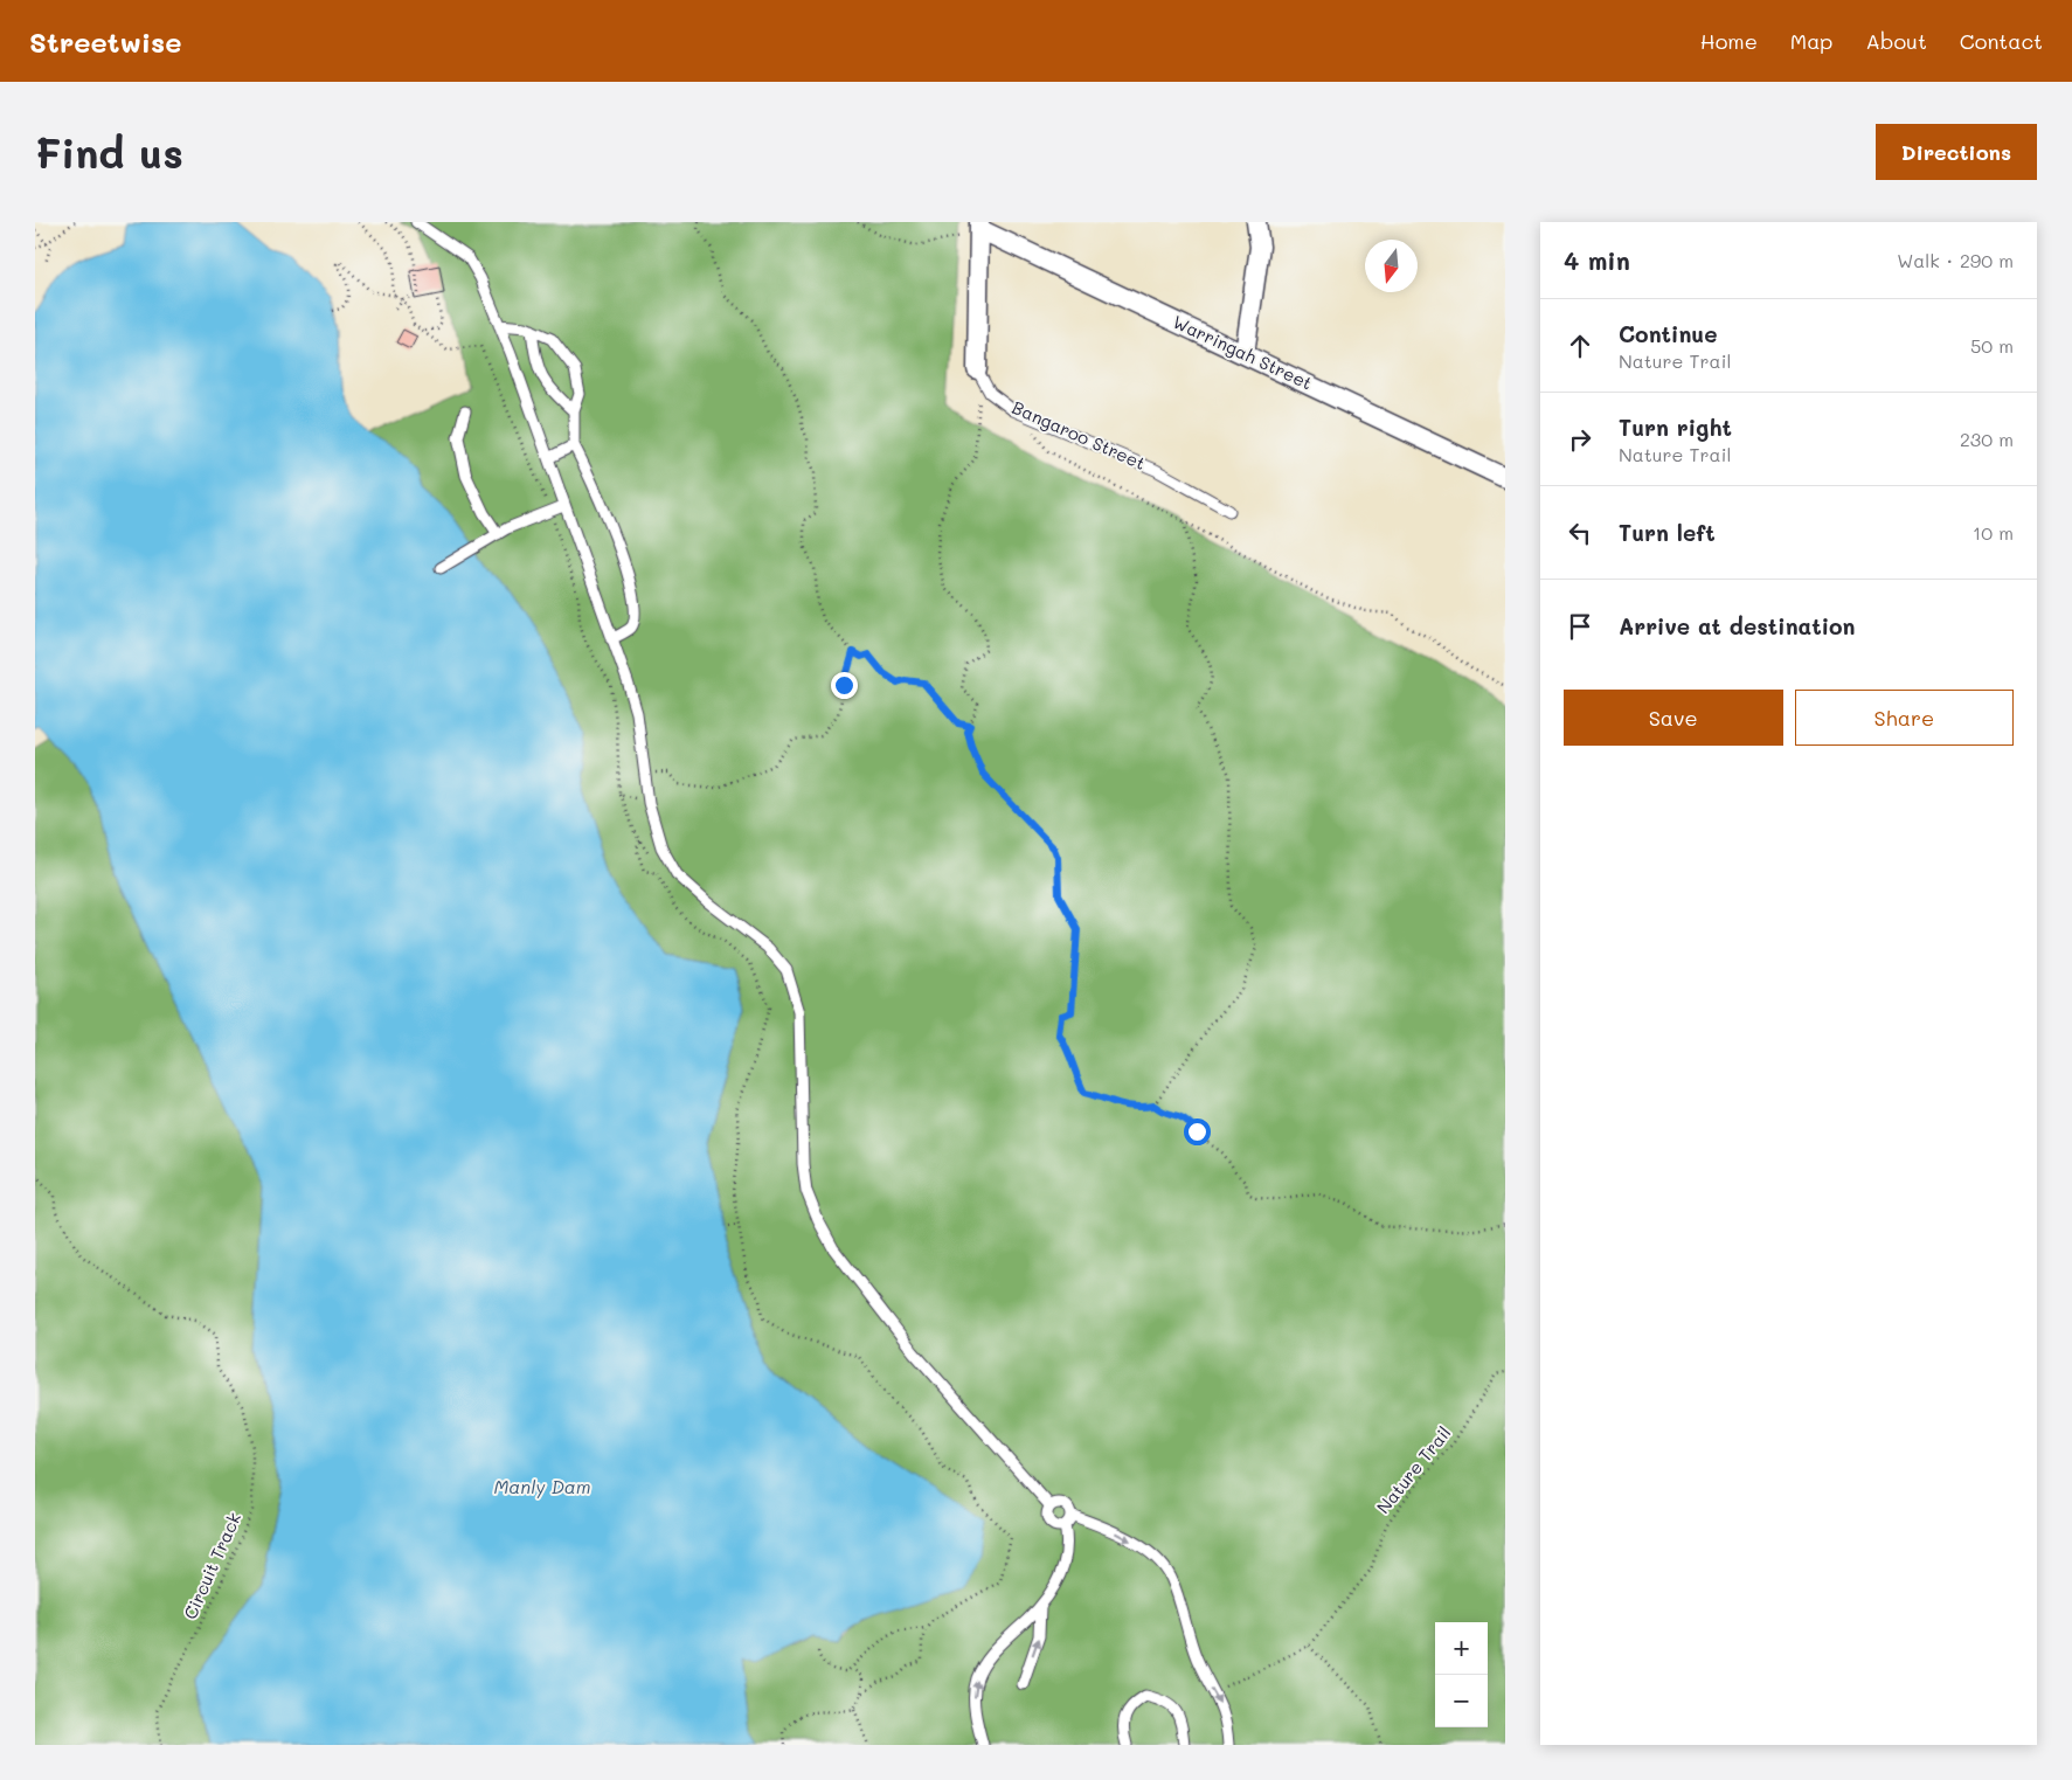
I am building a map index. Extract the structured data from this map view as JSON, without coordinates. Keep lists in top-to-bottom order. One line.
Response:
{"streets":{"street":["Warringah Street","Bangaroo Street"],"path":["Nature Trail","Circuit Track"]},"crossings":[["Warringah Street","Bangaroo Street"]],"water":["Manly Dam"],"north":"bottom","page":{"header":"Streetwise","nav":["Home","Map","About","Contact"],"buttons":["Directions",["Save","Share"]],"title":"Find us","heading":["4 min","Walk · 290 m"],"list":[["Continue","Nature Trail","50 m"],["Turn right","Nature Trail","230 m"],["Turn left","10 m"],"Arrive at destination"],"map_buttons":["+","−"]}}
